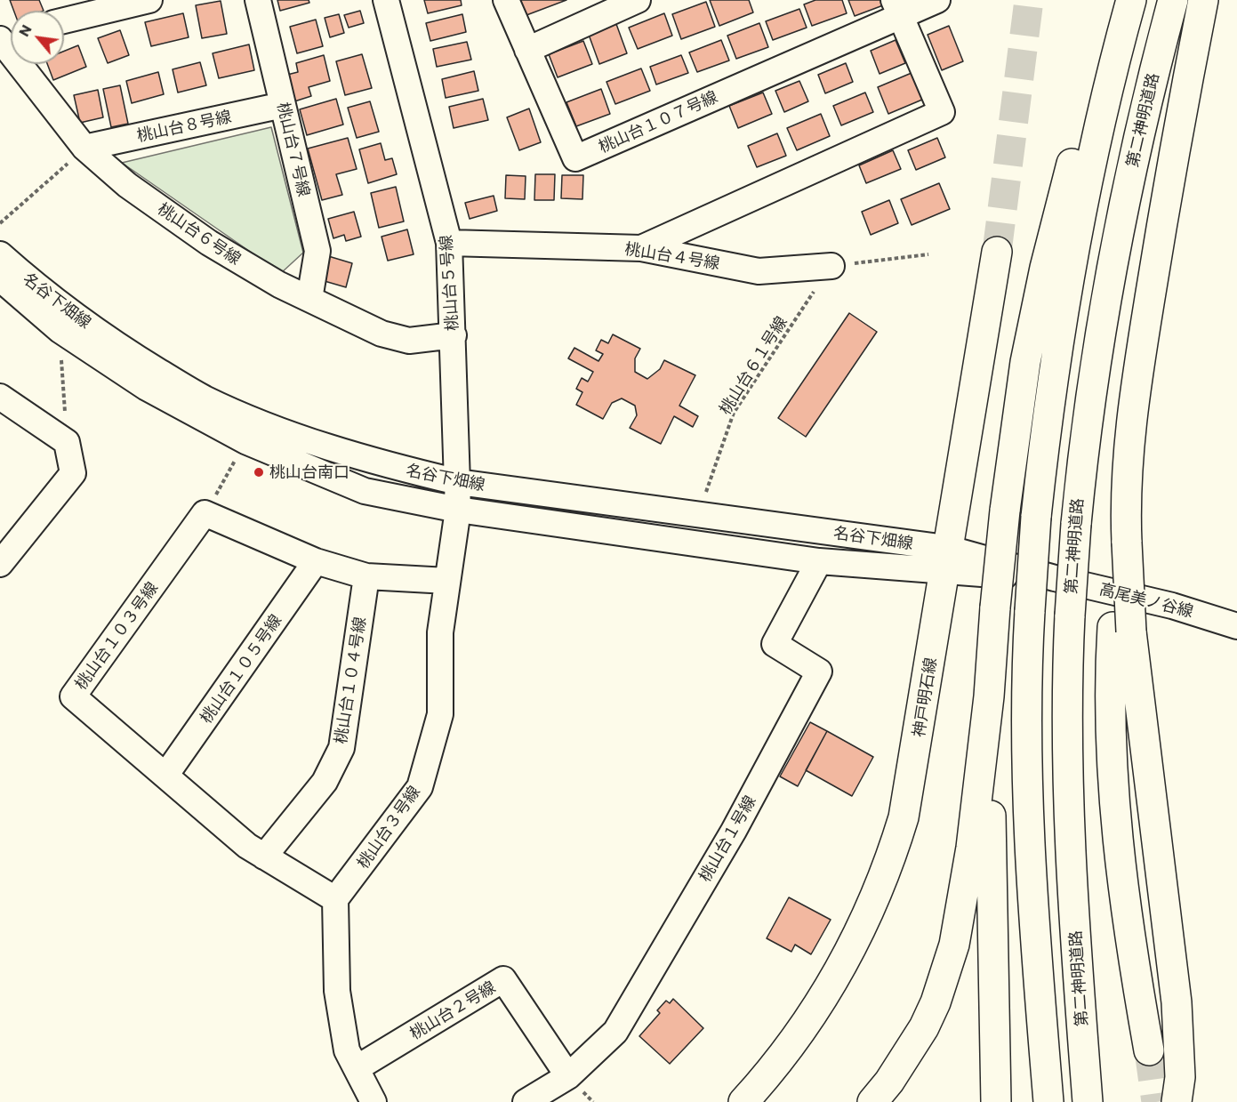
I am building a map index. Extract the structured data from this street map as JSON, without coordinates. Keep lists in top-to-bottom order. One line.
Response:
{"streets":{"main road":["第二神明道路","神戸明石線"],"street":["桃山台１０７号線","桃山台８号線","桃山台７号線","桃山台６号線","桃山台４号線","桃山台５号線","名谷下畑線","高尾美ノ谷線","桃山台１０３号線","桃山台１０５号線","桃山台１０４号線","桃山台３号線","桃山台１号線","桃山台２号線"],"path":["桃山台６１号線"]},"crossings":[["桃山台８号線","桃山台７号線"],["桃山台８号線","桃山台６号線"],["桃山台７号線","桃山台６号線"],["桃山台６号線","桃山台５号線"],["桃山台４号線","桃山台５号線"],["桃山台４号線","桃山台６１号線"],["桃山台５号線","名谷下畑線"],["桃山台５号線","桃山台３号線"],["名谷下畑線","桃山台６１号線"],["名谷下畑線","高尾美ノ谷線"],["名谷下畑線","神戸明石線"],["名谷下畑線","桃山台３号線"],["名谷下畑線","桃山台１号線"],["高尾美ノ谷線","神戸明石線"],["桃山台１０３号線","桃山台１０５号線"],["桃山台１０３号線","桃山台１０４号線"],["桃山台１０３号線","桃山台３号線"],["桃山台１号線","桃山台２号線"]],"places":["桃山台南口"],"north":"top left"}
